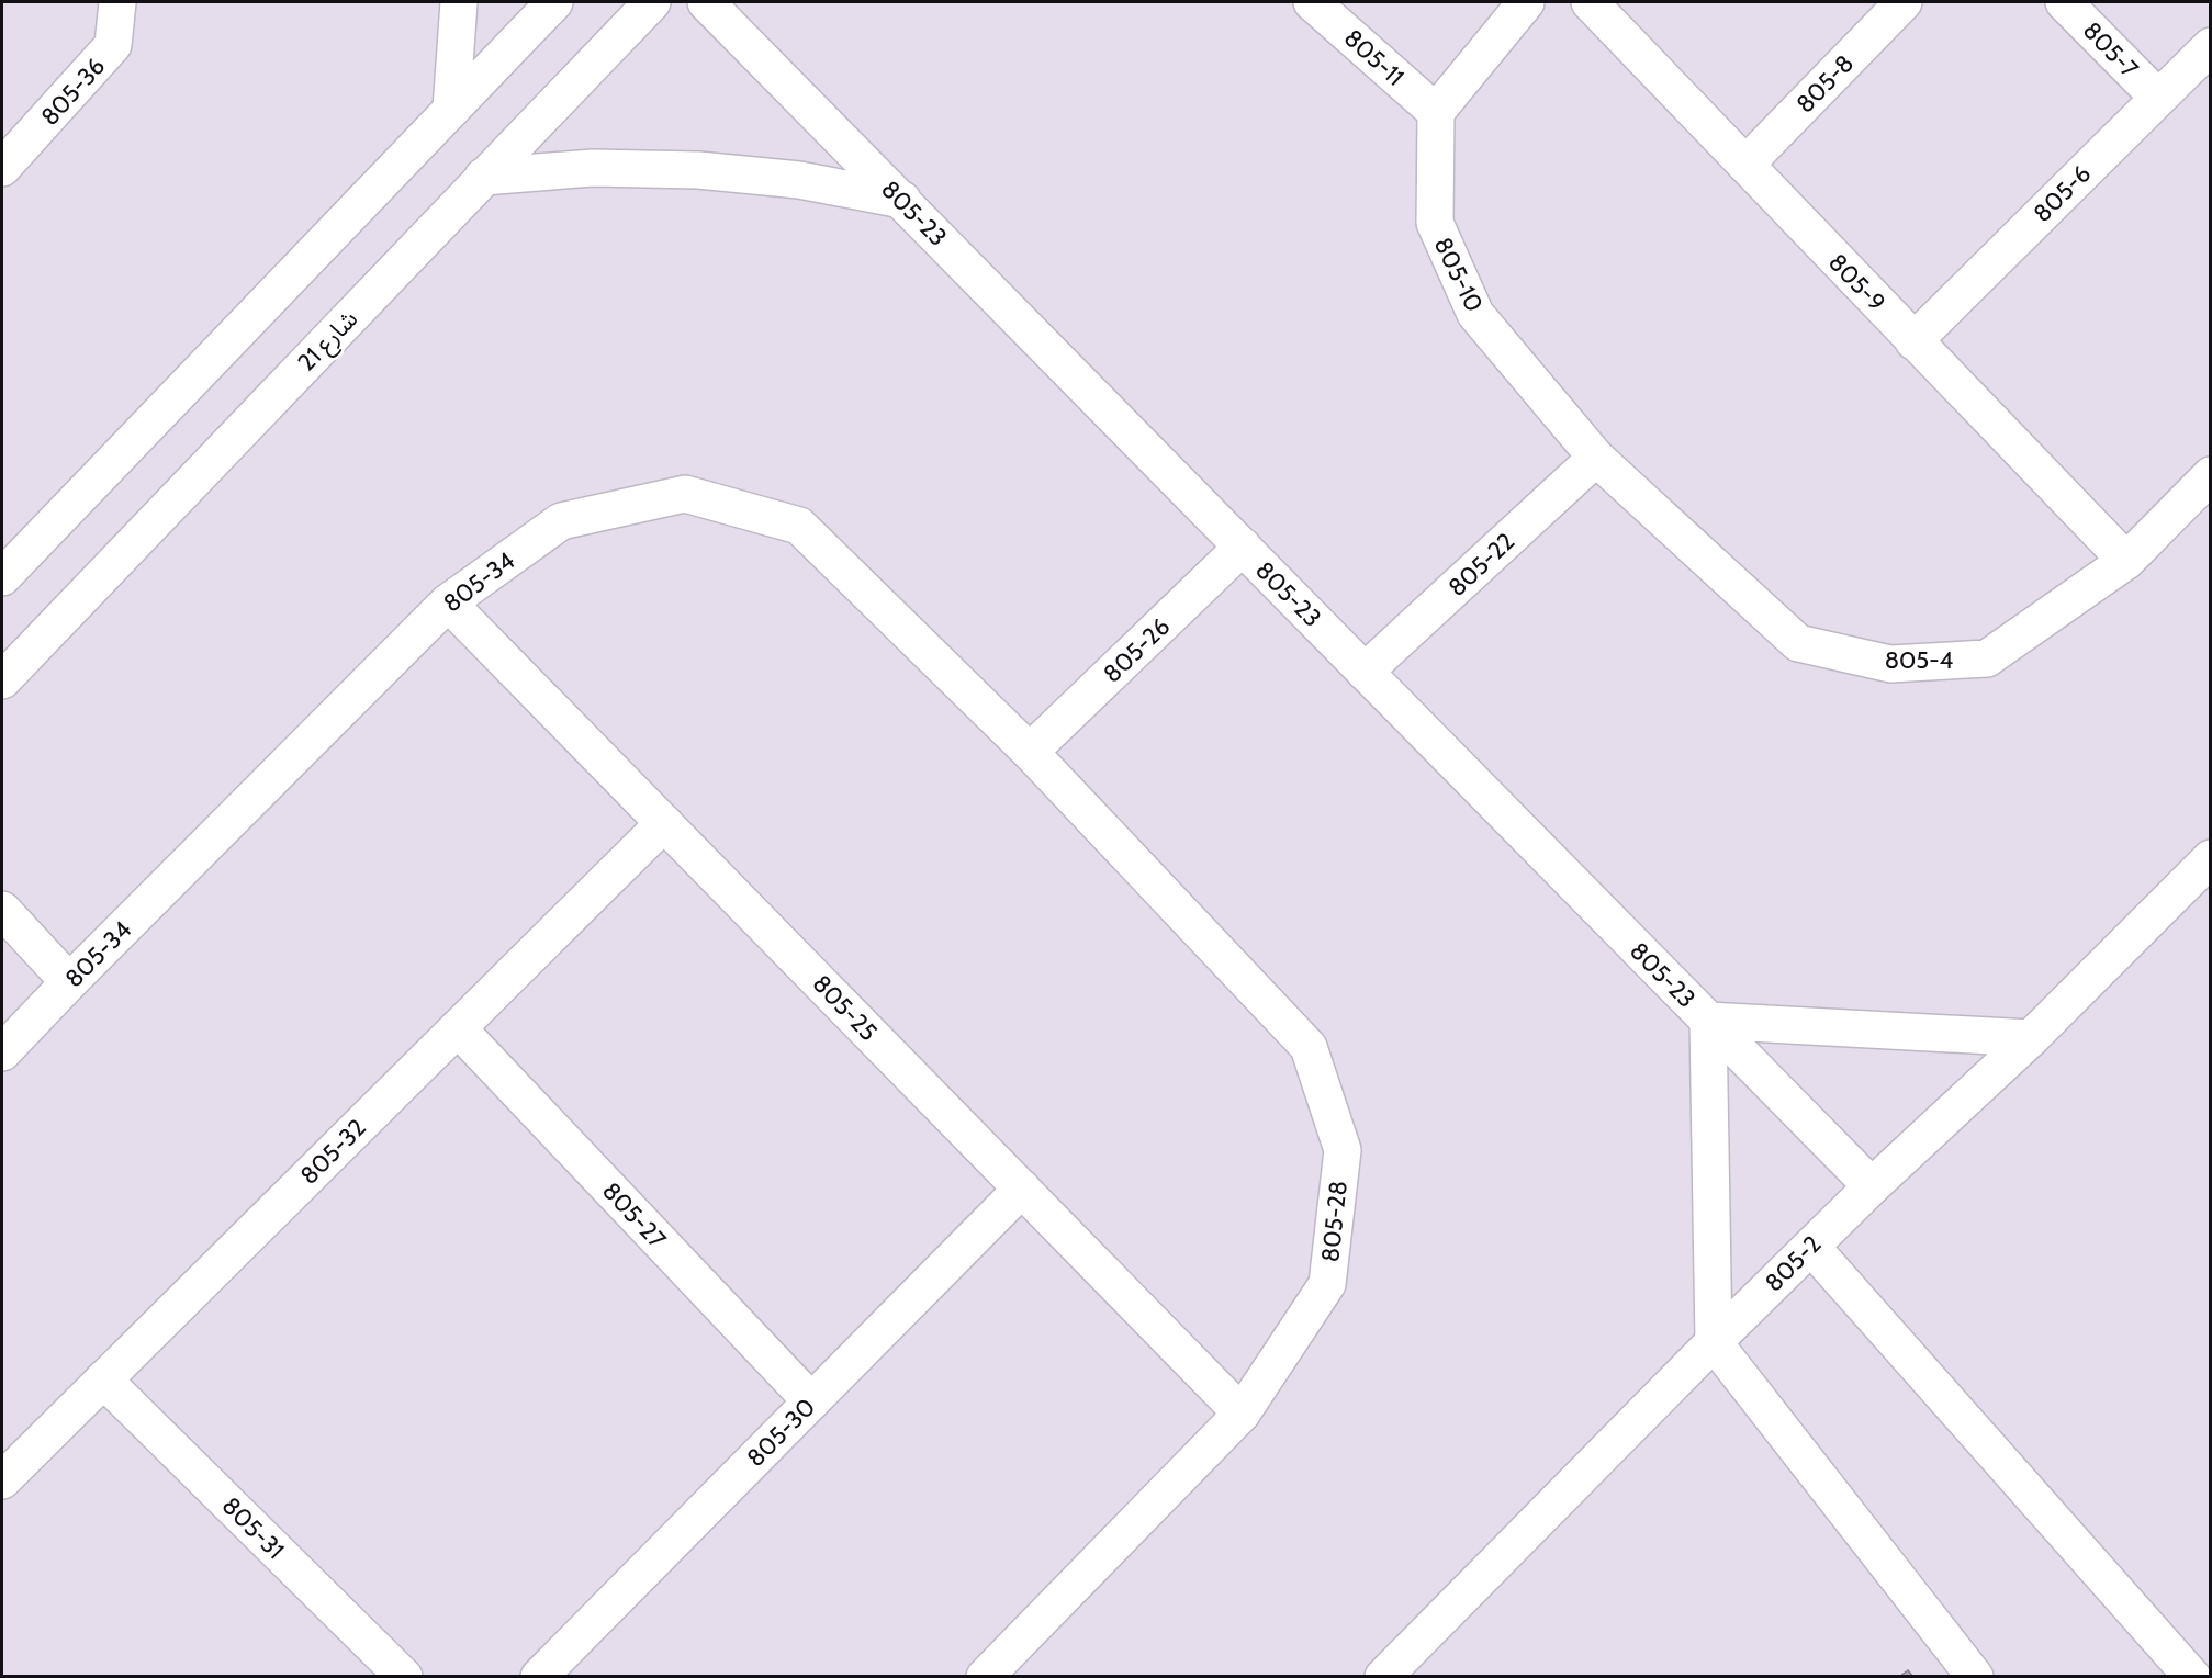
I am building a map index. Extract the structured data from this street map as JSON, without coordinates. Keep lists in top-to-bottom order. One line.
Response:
{"streets":{"street":["805-7","805-11","805-8","805-36","805-6","805-23","805-10","805-9","شارع 21","805-22","805-34","805-26","805-4","805-25","805-32","805-27","805-28","805-2","805-30","805-31"]},"crossings":[["805-7","805-6"],["805-11","805-10"],["805-8","805-9"],["805-6","805-9"],["805-23","805-22"],["805-23","805-26"],["805-23","805-2"],["805-10","805-22"],["805-10","805-4"],["805-9","805-4"],["805-22","805-4"],["805-34","805-26"],["805-34","805-25"],["805-34","805-28"],["805-26","805-28"],["805-25","805-32"],["805-25","805-28"],["805-25","805-30"],["805-32","805-27"],["805-32","805-31"],["805-27","805-30"]]}
